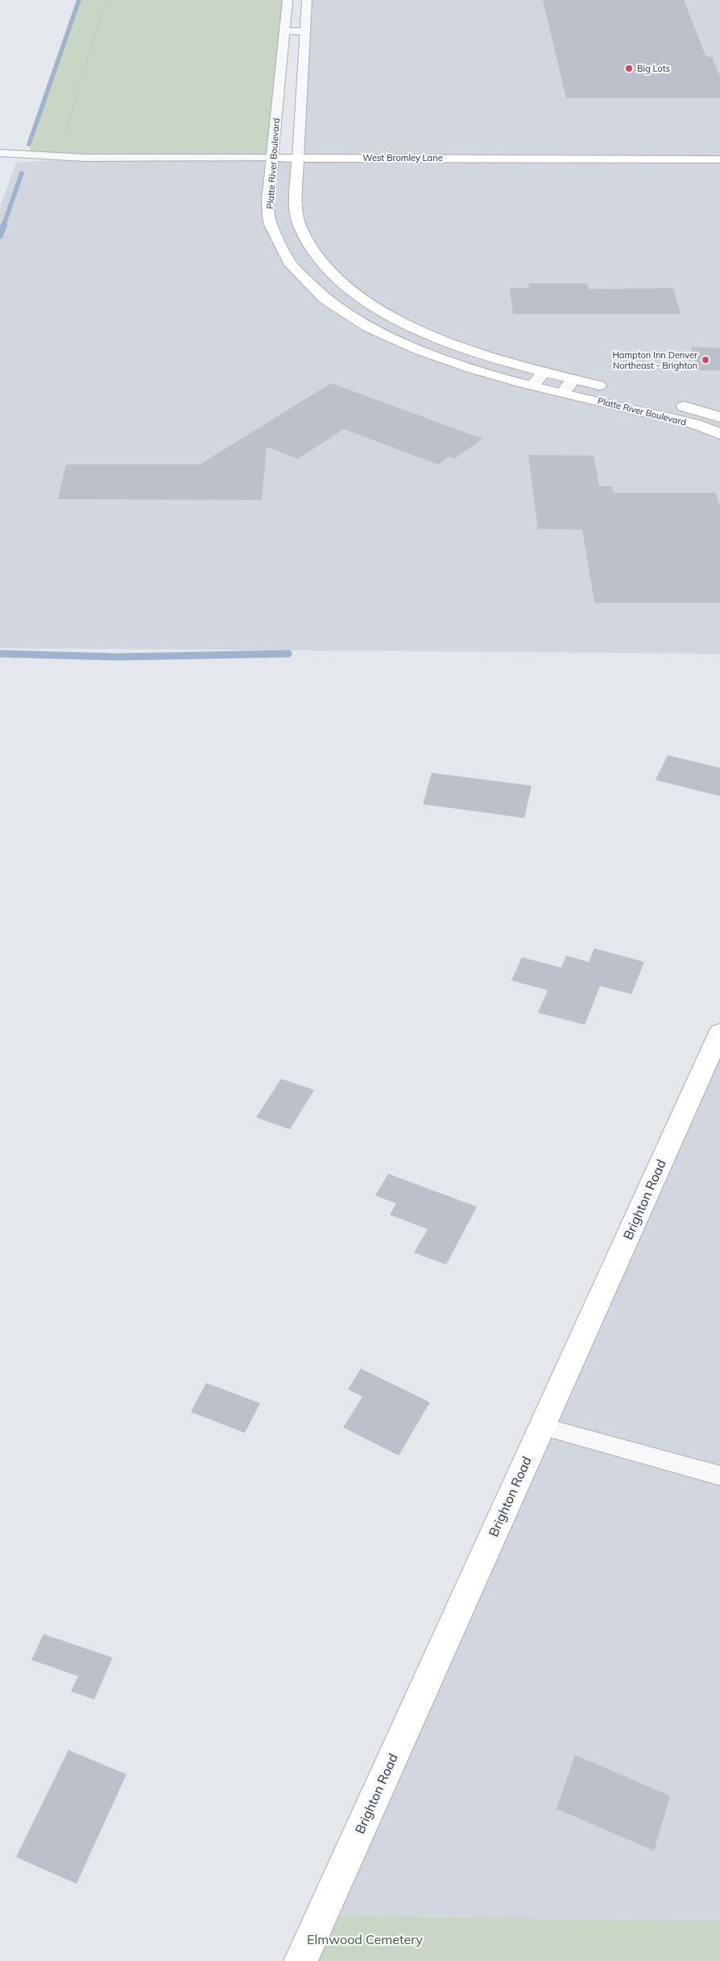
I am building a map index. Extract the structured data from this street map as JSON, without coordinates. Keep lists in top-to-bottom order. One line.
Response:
{"streets":{"main road":["West Bromley Lane","Platte River Boulevard","Brighton Road"]},"crossings":[["West Bromley Lane","Platte River Boulevard"]],"parks":["Elmwood Cemetery"],"places":["Big Lots","Hampton Inn Denver Northeast - Brighton"]}
